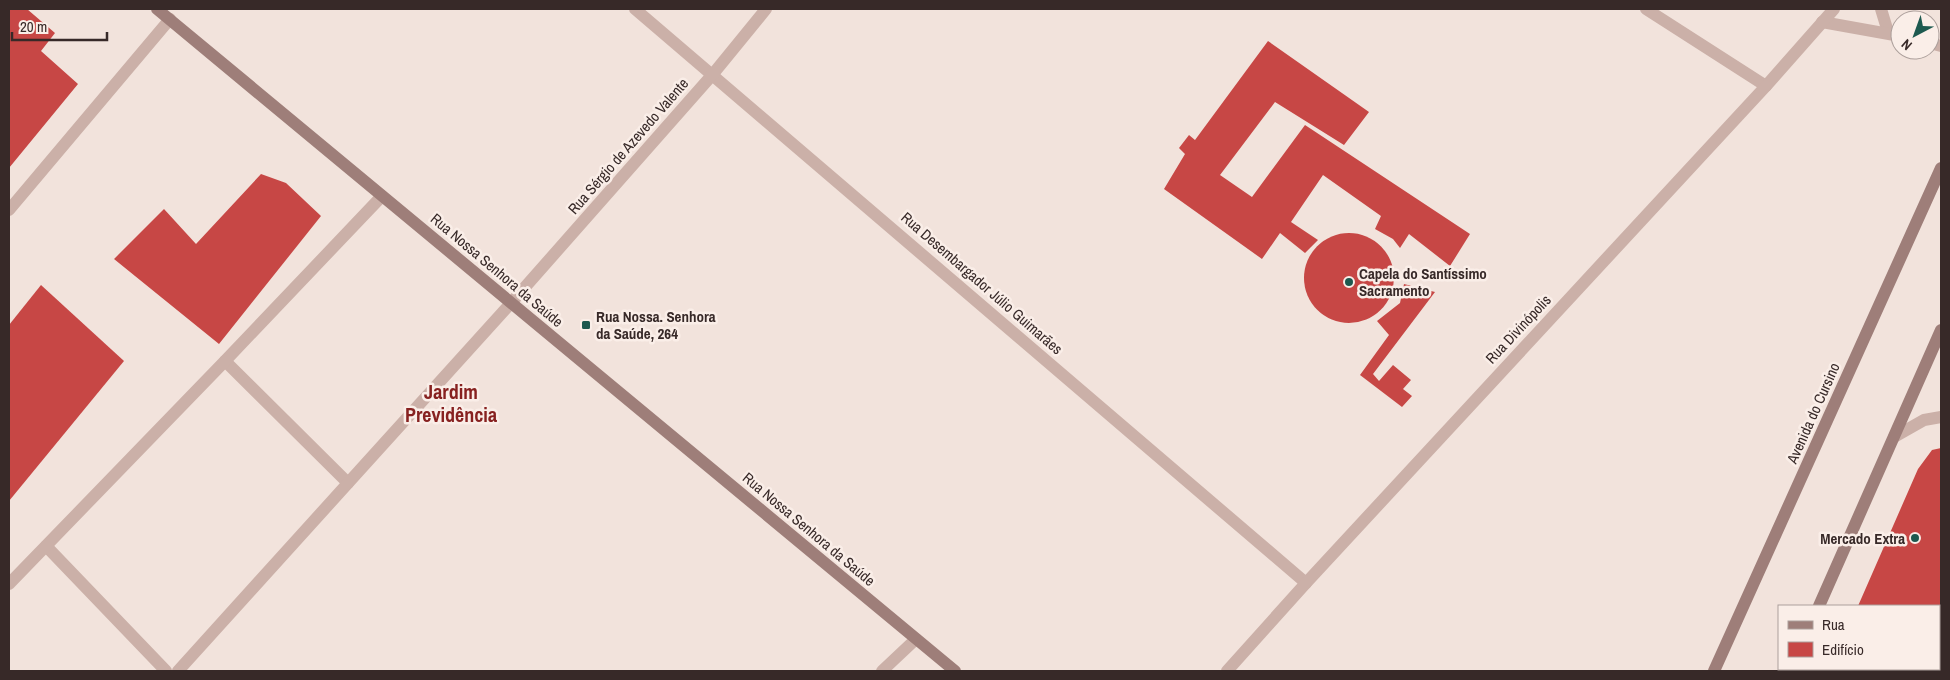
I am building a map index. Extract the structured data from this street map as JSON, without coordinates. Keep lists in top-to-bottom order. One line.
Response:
{"streets":{"main road":["Rua Nossa Senhora da Saúde","Avenida do Cursino"],"street":["Rua Sérgio de Azevedo Valente","Rua Desembargador Júlio Guimarães","Rua Divinópolis"]},"crossings":[["Rua Sérgio de Azevedo Valente","Rua Nossa Senhora da Saúde"],["Rua Sérgio de Azevedo Valente","Rua Desembargador Júlio Guimarães"],["Rua Desembargador Júlio Guimarães","Rua Divinópolis"]],"districts":["Jardim Previdência"],"places":{"other":["Capela do Santíssimo Sacramento","Mercado Extra"],"transit":["Rua Nossa. Senhora da Saúde, 264"]},"legend":["Rua","Edifício"],"scale_bar":"20 m","north":"bottom left"}
